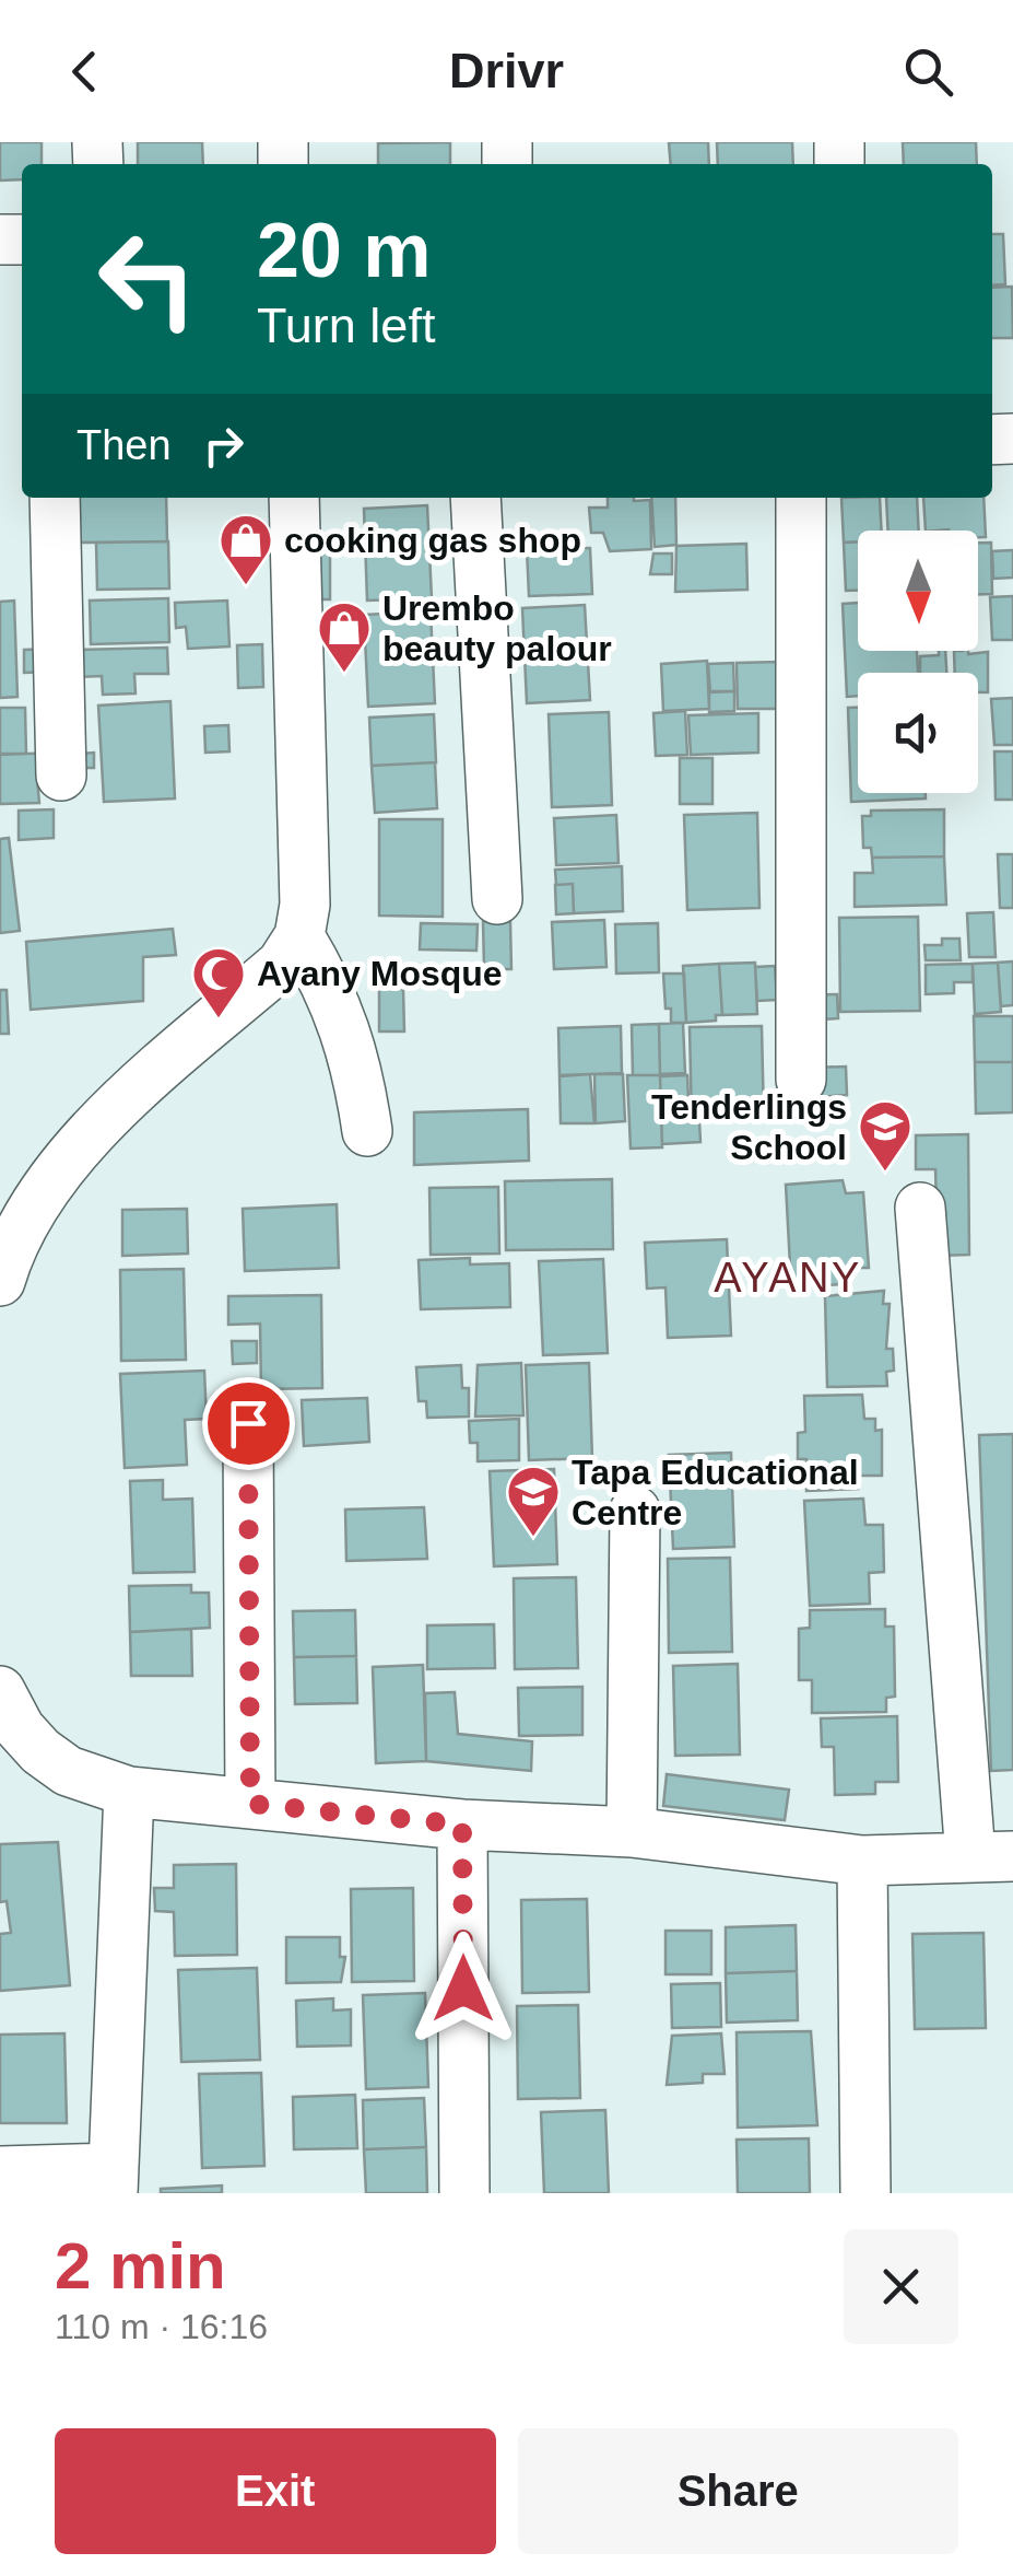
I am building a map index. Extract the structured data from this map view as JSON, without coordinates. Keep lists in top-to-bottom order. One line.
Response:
{"districts":["AYANY"],"places":{"shop":["cooking gas shop","Urembo beauty palour"],"mosque":["Ayany Mosque"],"school or university":["Tenderlings School","Tapa Educational Centre"]},"north":"bottom","page":{"header":"Drivr","turn":["20 m","Turn left"],"then":"Then","heading":["2 min","110 m · 16:16"],"buttons":["Exit","Share"]}}
